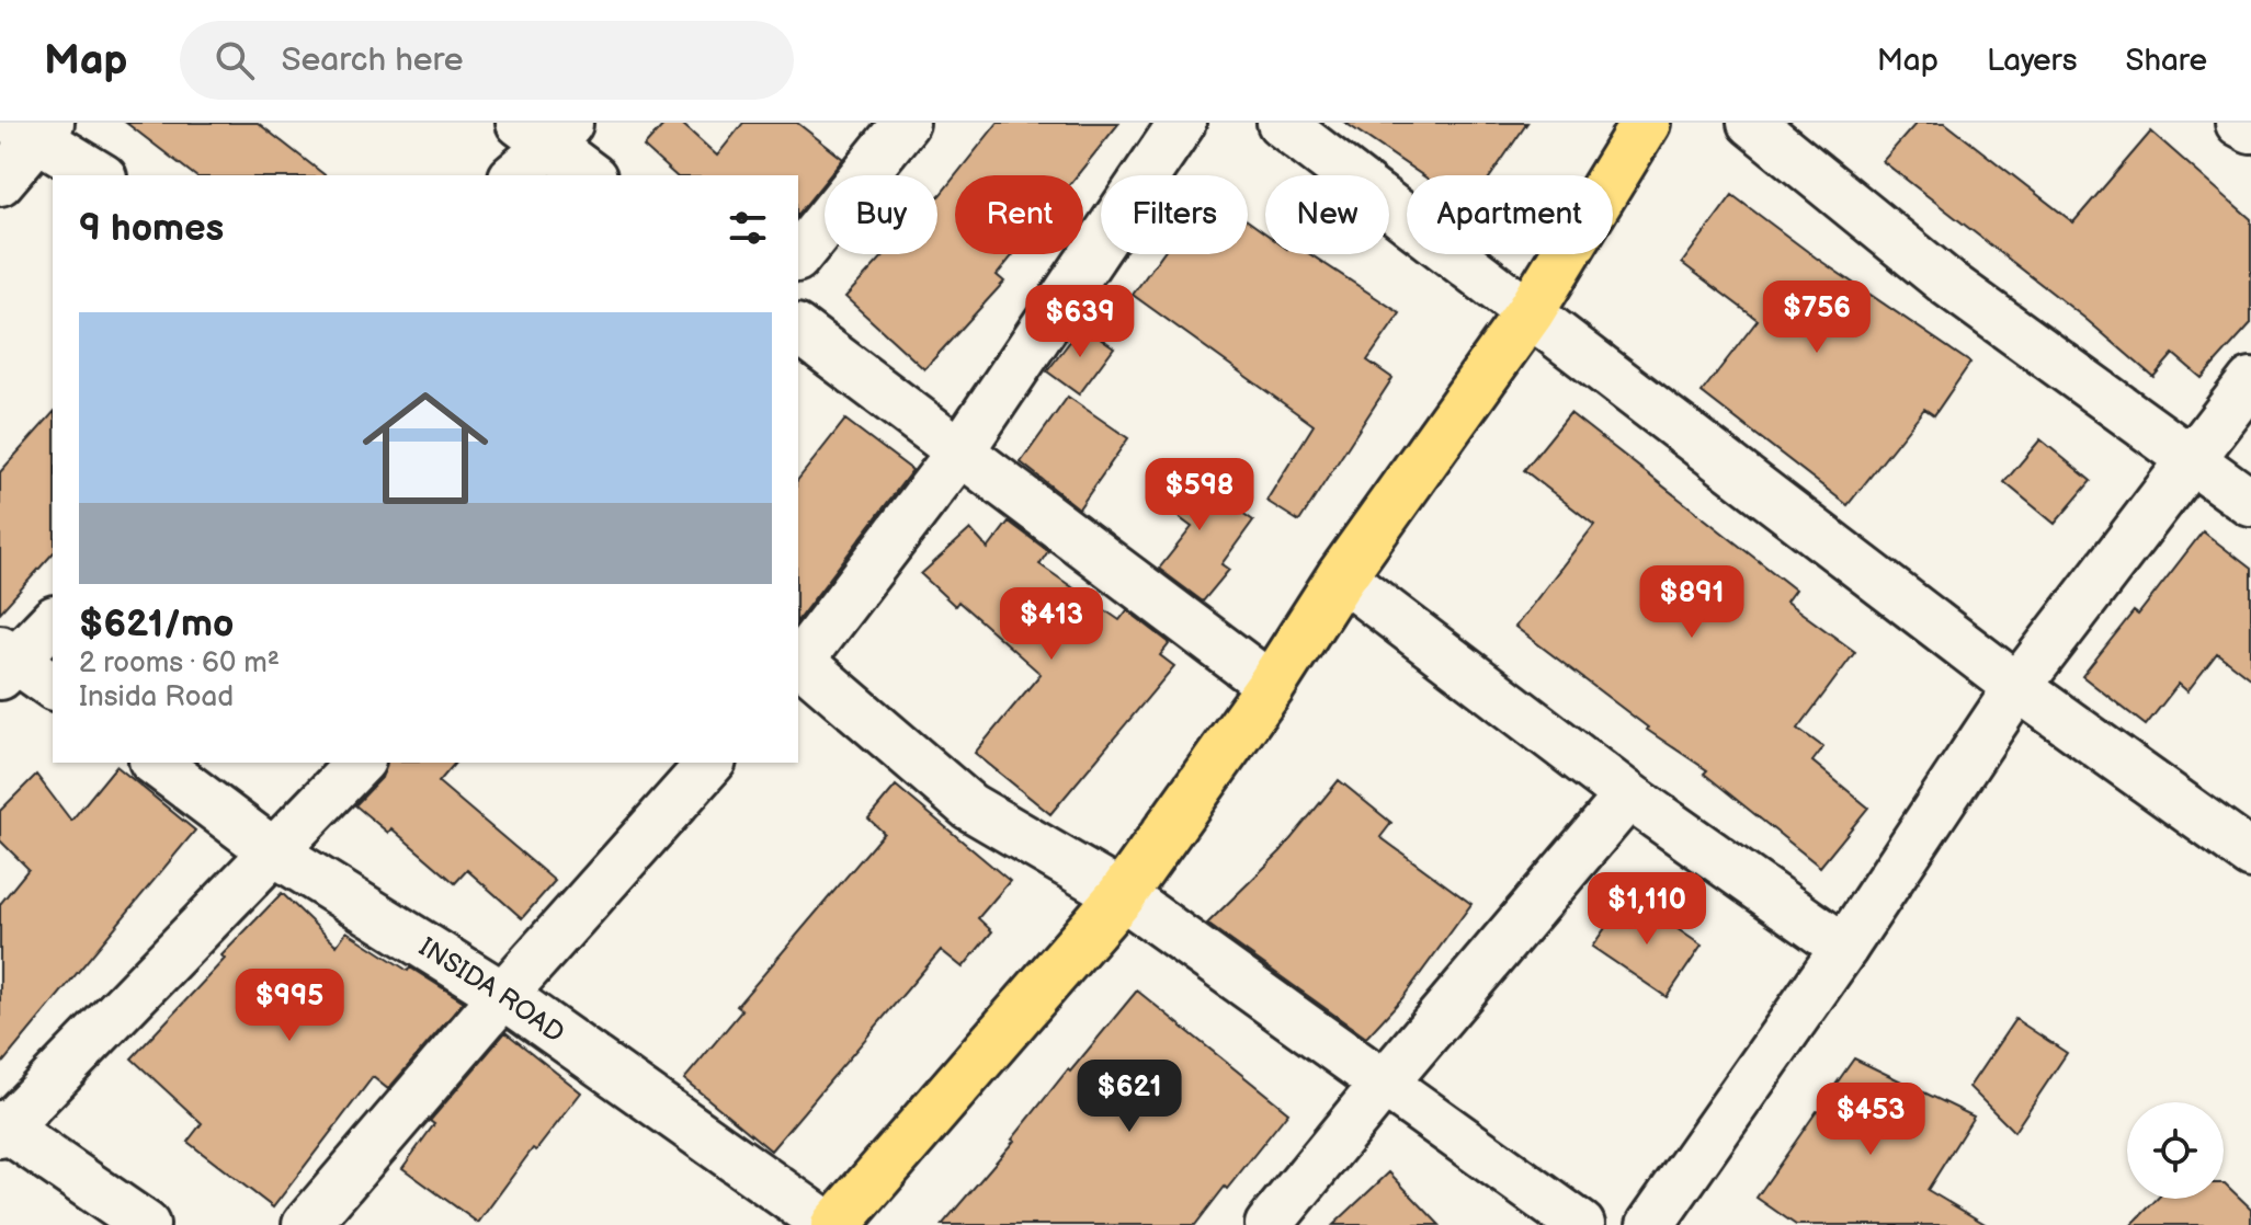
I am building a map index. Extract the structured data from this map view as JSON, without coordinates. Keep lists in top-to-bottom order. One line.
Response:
{"streets":{"street":["INSIDA ROAD"]},"page":{"header":"Map","search":"Search here","nav":["Map","Layers","Share"],"chip":["Buy","Rent","Filters","New","Apartment"],"heading":"9 homes","price":["$756","$639","$598","$891","$413","$1,110","$995","$621","$453"],"list":[{"name":"$621/mo","note":"2 rooms · 60 m² · Insida Road"}]}}
